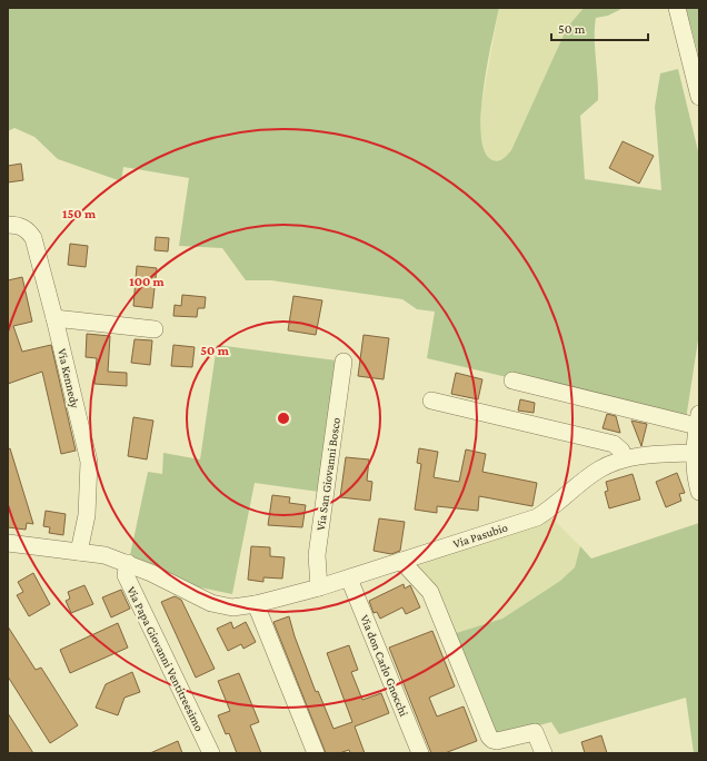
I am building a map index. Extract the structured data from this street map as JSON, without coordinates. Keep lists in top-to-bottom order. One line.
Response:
{"streets":{"street":["Via Kennedy","Via San Giovanni Bosco","Via Pasubio","Via Papa Giovanni Ventitreesimo","Via don Carlo Gnocchi"]},"crossings":[["Via Kennedy","Via Pasubio"],["Via San Giovanni Bosco","Via Pasubio"],["Via Pasubio","Via Papa Giovanni Ventitreesimo"],["Via Pasubio","Via don Carlo Gnocchi"]],"scale_bar":"50 m","rings":["150 m","100 m","50 m"]}
